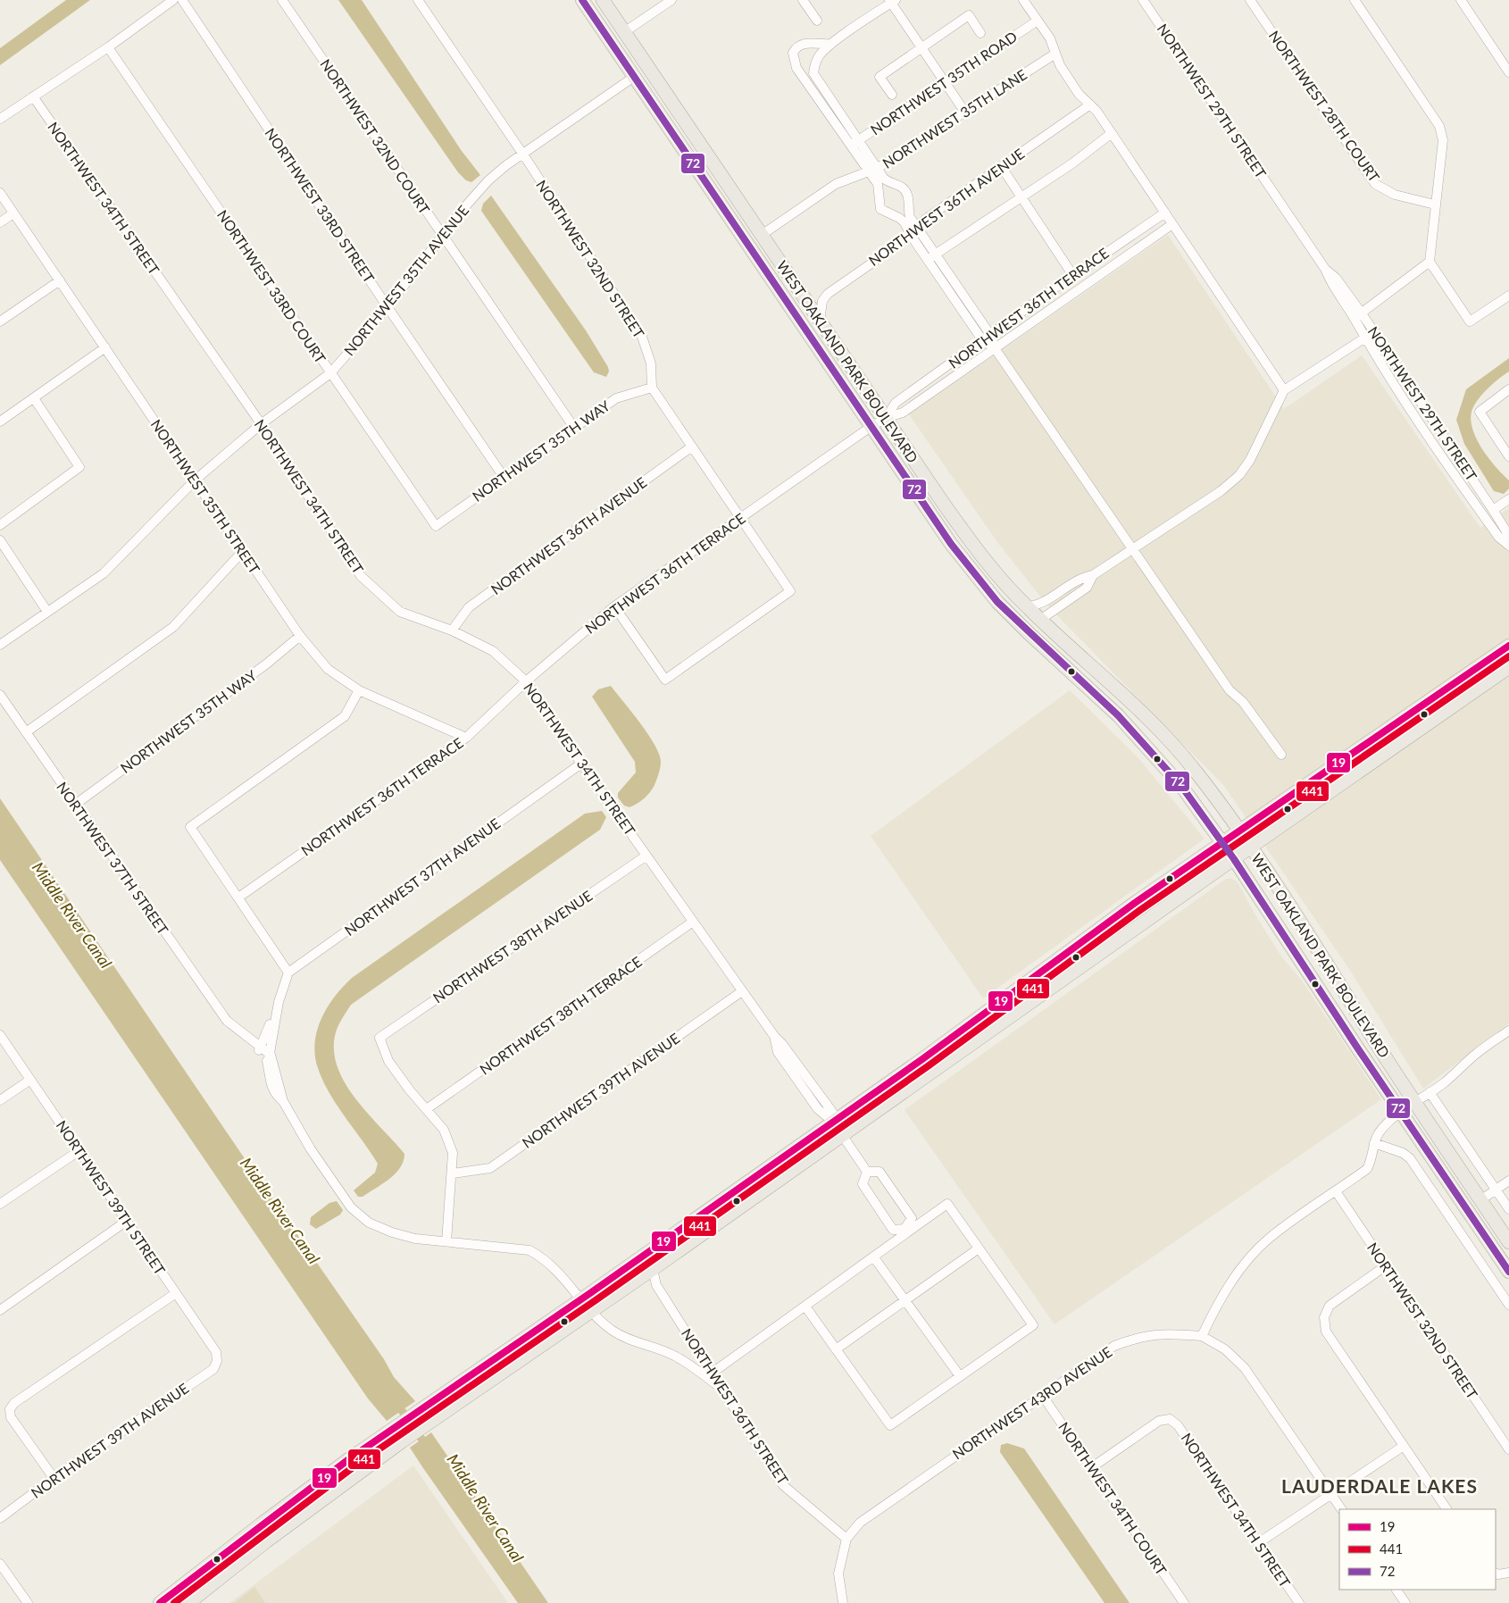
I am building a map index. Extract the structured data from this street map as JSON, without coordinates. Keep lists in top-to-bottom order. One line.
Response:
{"streets":{"main road":["WEST OAKLAND PARK BOULEVARD"],"street":["NORTHWEST 35TH ROAD","NORTHWEST 29TH STREET","NORTHWEST 28TH COURT","NORTHWEST 35TH LANE","NORTHWEST 32ND COURT","NORTHWEST 34TH STREET","NORTHWEST 33RD STREET","NORTHWEST 36TH AVENUE","NORTHWEST 32ND STREET","NORTHWEST 35TH AVENUE","NORTHWEST 33RD COURT","NORTHWEST 36TH TERRACE","NORTHWEST 35TH WAY","NORTHWEST 35TH STREET","NORTHWEST 37TH STREET","NORTHWEST 37TH AVENUE","NORTHWEST 38TH AVENUE","NORTHWEST 38TH TERRACE","NORTHWEST 39TH AVENUE","NORTHWEST 39TH STREET","NORTHWEST 43RD AVENUE","NORTHWEST 36TH STREET","NORTHWEST 34TH COURT"]},"crossings":[["NORTHWEST 35TH LANE","WEST OAKLAND PARK BOULEVARD"],["NORTHWEST 32ND COURT","NORTHWEST 35TH AVENUE"],["NORTHWEST 32ND COURT","NORTHWEST 35TH WAY"],["NORTHWEST 34TH STREET","NORTHWEST 36TH AVENUE"],["NORTHWEST 34TH STREET","NORTHWEST 35TH AVENUE"],["NORTHWEST 34TH STREET","NORTHWEST 36TH TERRACE"],["NORTHWEST 34TH STREET","NORTHWEST 37TH AVENUE"],["NORTHWEST 34TH STREET","NORTHWEST 38TH AVENUE"],["NORTHWEST 34TH STREET","NORTHWEST 38TH TERRACE"],["NORTHWEST 34TH STREET","NORTHWEST 39TH AVENUE"],["NORTHWEST 34TH STREET","NORTHWEST 34TH COURT"],["NORTHWEST 33RD STREET","NORTHWEST 35TH AVENUE"],["NORTHWEST 33RD STREET","NORTHWEST 35TH WAY"],["NORTHWEST 36TH AVENUE","WEST OAKLAND PARK BOULEVARD"],["NORTHWEST 32ND STREET","NORTHWEST 35TH AVENUE"],["NORTHWEST 32ND STREET","NORTHWEST 35TH WAY"],["NORTHWEST 35TH AVENUE","NORTHWEST 33RD COURT"],["NORTHWEST 35TH AVENUE","WEST OAKLAND PARK BOULEVARD"],["NORTHWEST 35TH AVENUE","NORTHWEST 35TH STREET"],["NORTHWEST 33RD COURT","NORTHWEST 35TH WAY"],["NORTHWEST 36TH TERRACE","WEST OAKLAND PARK BOULEVARD"],["NORTHWEST 36TH TERRACE","NORTHWEST 35TH STREET"],["NORTHWEST 35TH WAY","NORTHWEST 35TH STREET"],["NORTHWEST 35TH WAY","NORTHWEST 37TH STREET"],["NORTHWEST 37TH STREET","NORTHWEST 36TH STREET"],["NORTHWEST 38TH AVENUE","NORTHWEST 38TH TERRACE"],["NORTHWEST 39TH AVENUE","NORTHWEST 39TH STREET"],["NORTHWEST 43RD AVENUE","NORTHWEST 36TH STREET"],["NORTHWEST 43RD AVENUE","NORTHWEST 34TH COURT"]],"districts":["LAUDERDALE LAKES"],"water":["Middle River Canal"],"lines":["transit line 72","transit line 19","transit line 441"],"legend":["19","441","72"]}
